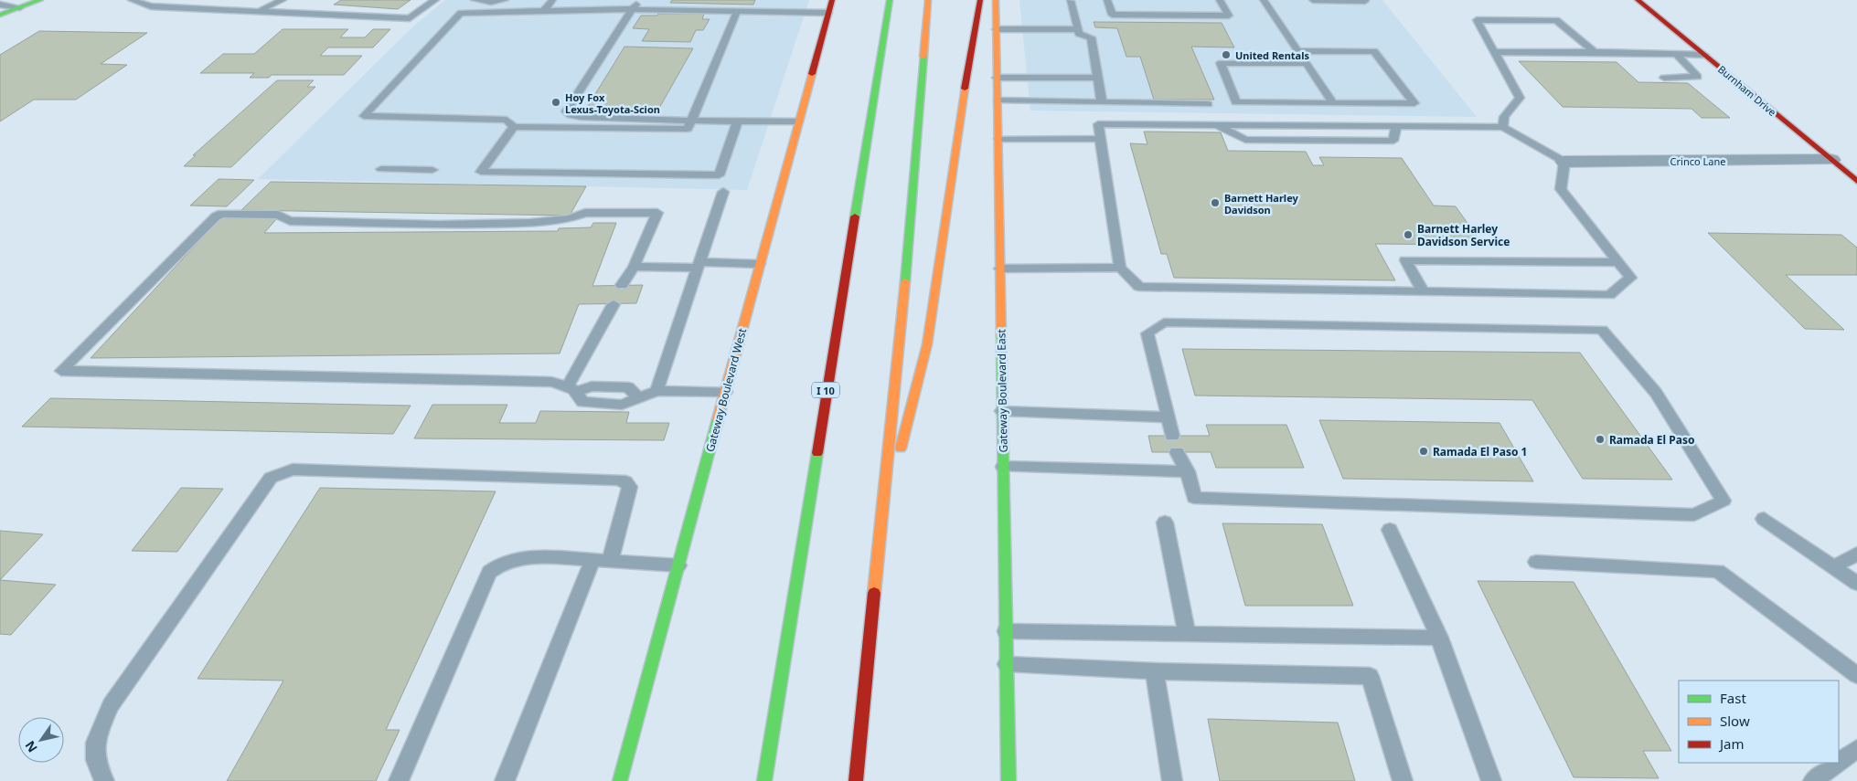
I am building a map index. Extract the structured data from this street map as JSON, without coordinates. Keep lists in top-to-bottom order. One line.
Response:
{"streets":{"main road":["Burnham Drive","Gateway Boulevard West","I 10","Gateway Boulevard East"],"street":["Crinco Lane"]},"crossings":[["Burnham Drive","Crinco Lane"]],"places":["United Rentals","Hoy Fox Lexus-Toyota-Scion","Barnett Harley Davidson","Barnett Harley Davidson Service","Ramada El Paso","Ramada El Paso 1"],"legend":["Fast","Slow","Jam"],"north":"bottom left"}
